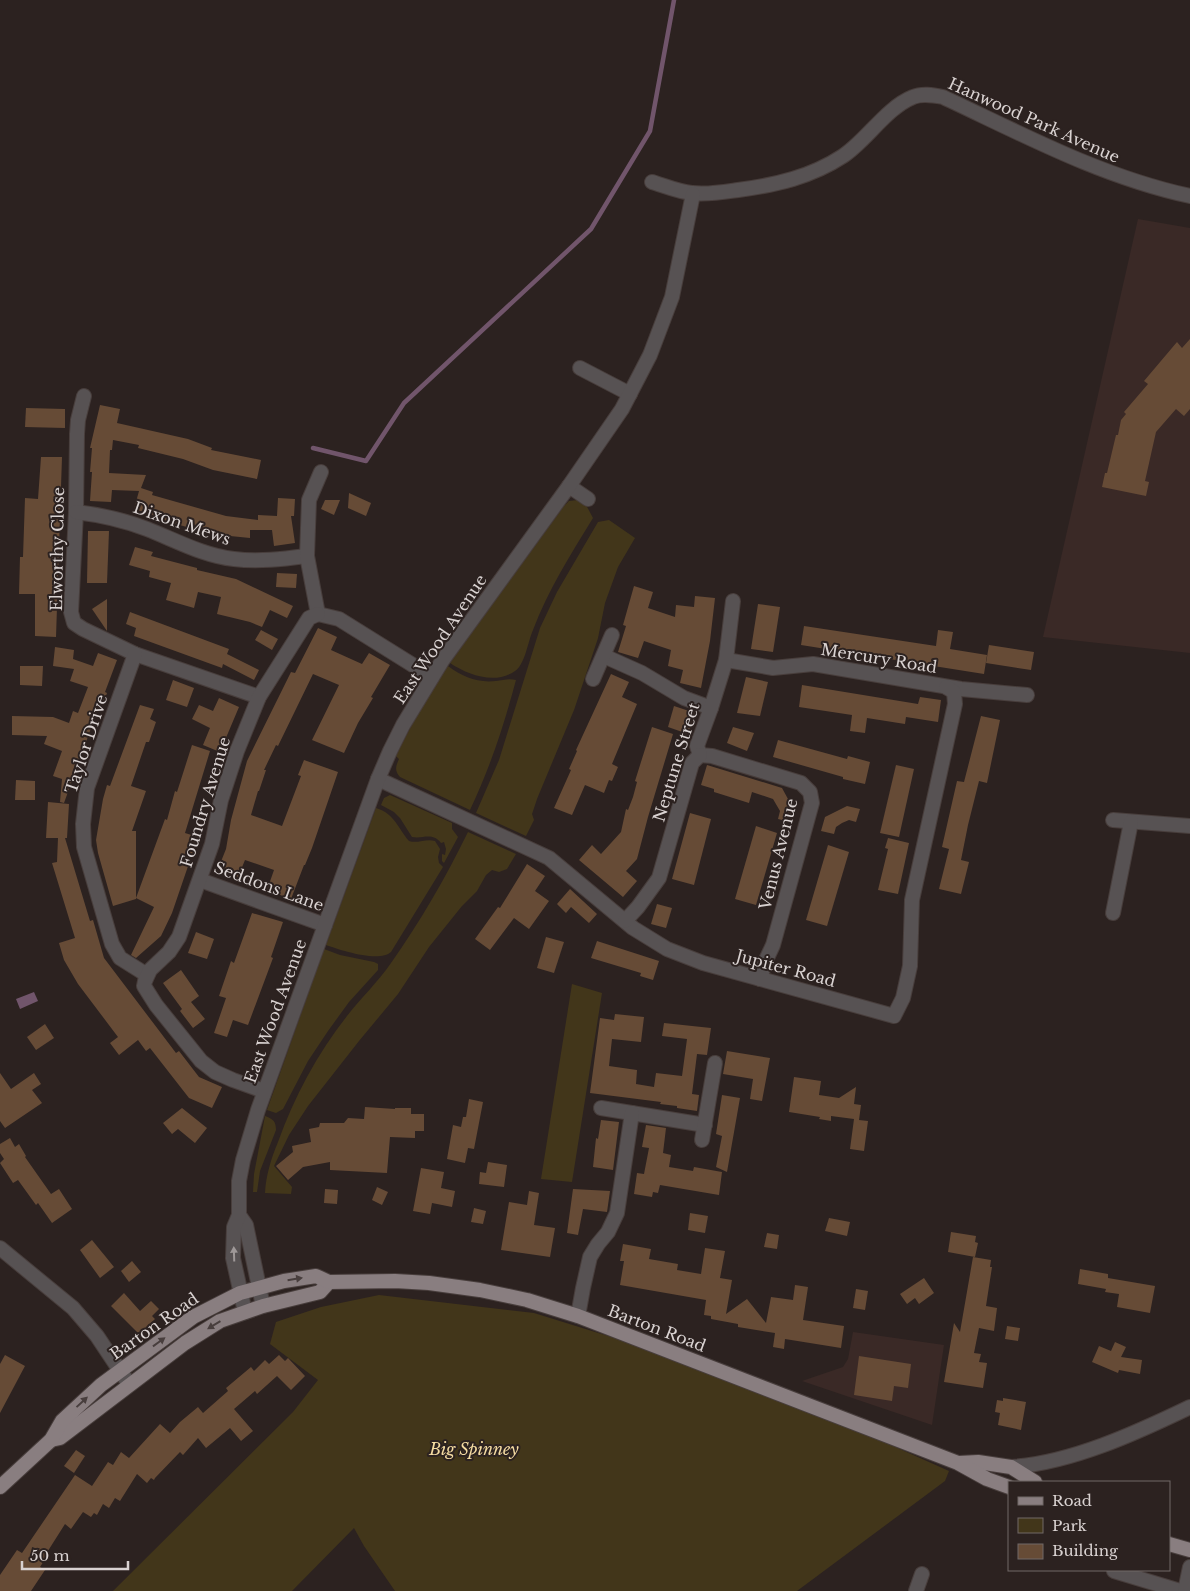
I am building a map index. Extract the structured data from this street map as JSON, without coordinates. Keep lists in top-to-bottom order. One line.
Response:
{"streets":{"main road":["Barton Road"],"street":["Hanwood Park Avenue","Dixon Mews","Elworthy Close","East Wood Avenue","Mercury Road","Taylor Drive","Neptune Street","Foundry Avenue","Venus Avenue","Seddons Lane","Jupiter Road"]},"crossings":[["Hanwood Park Avenue","East Wood Avenue"],["Dixon Mews","Elworthy Close"],["Elworthy Close","Taylor Drive"],["Elworthy Close","Foundry Avenue"],["East Wood Avenue","Seddons Lane"],["East Wood Avenue","Jupiter Road"],["East Wood Avenue","Barton Road"],["Mercury Road","Neptune Street"],["Mercury Road","Jupiter Road"],["Taylor Drive","Foundry Avenue"],["Neptune Street","Venus Avenue"],["Neptune Street","Jupiter Road"],["Foundry Avenue","Seddons Lane"],["Venus Avenue","Jupiter Road"]],"parks":["Big Spinney"],"legend":["Road","Park","Building"],"scale_bar":"50 m"}
